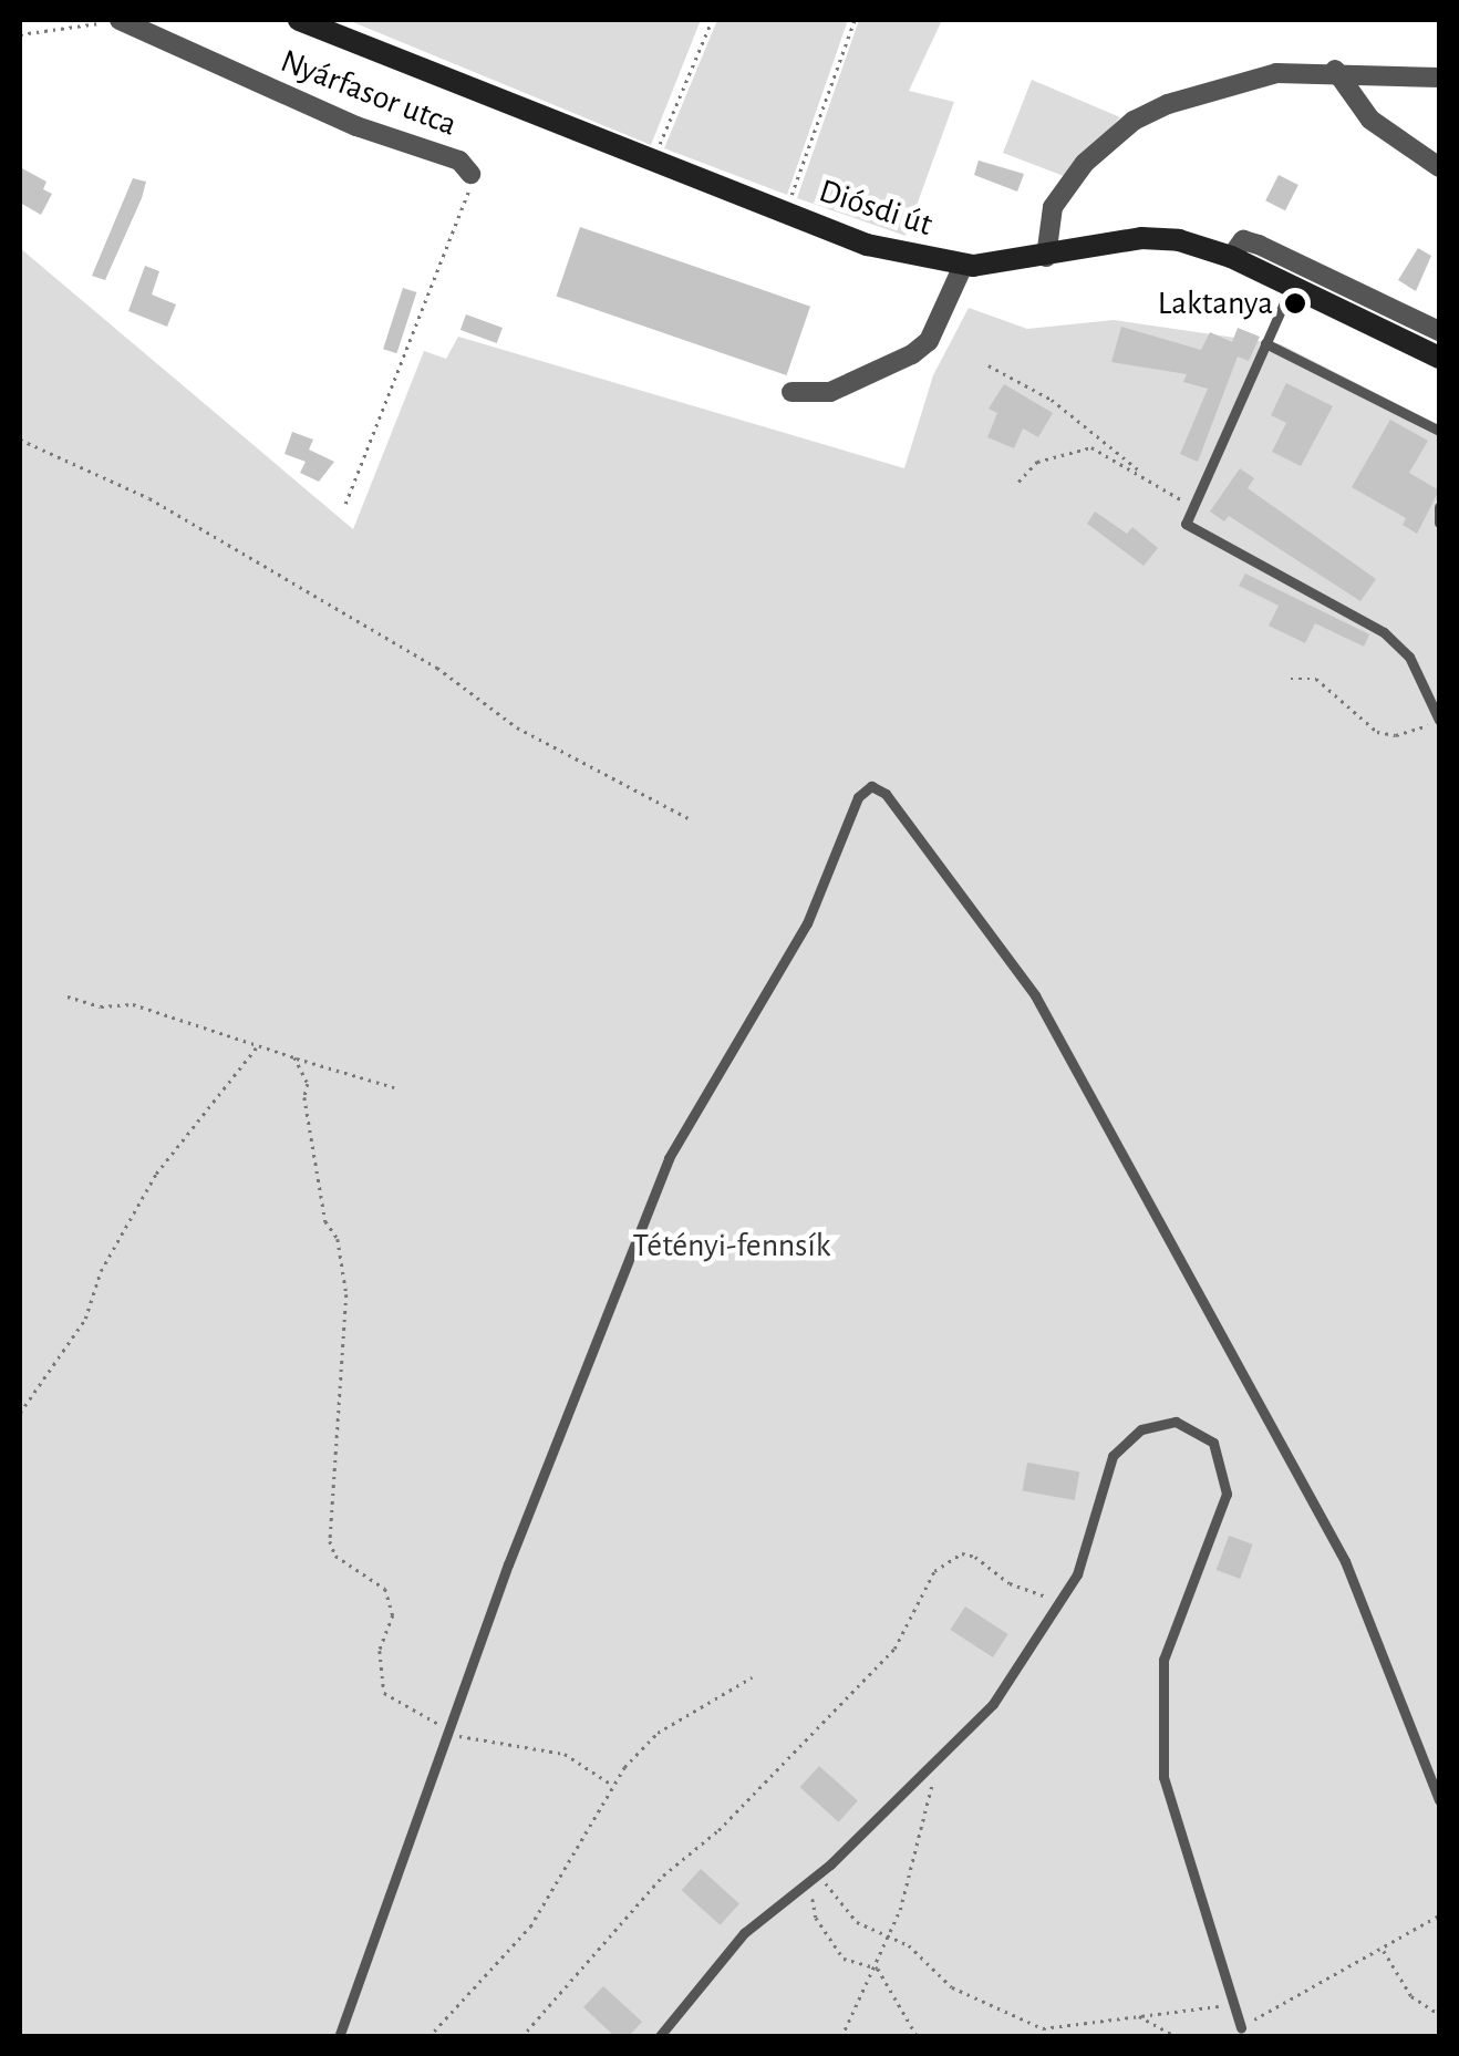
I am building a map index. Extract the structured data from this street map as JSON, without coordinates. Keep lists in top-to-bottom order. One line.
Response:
{"streets":{"main road":["Diósdi út"],"street":["Nyárfasor utca"]},"parks":["Tétényi-fennsík"],"places":["Laktanya"]}
